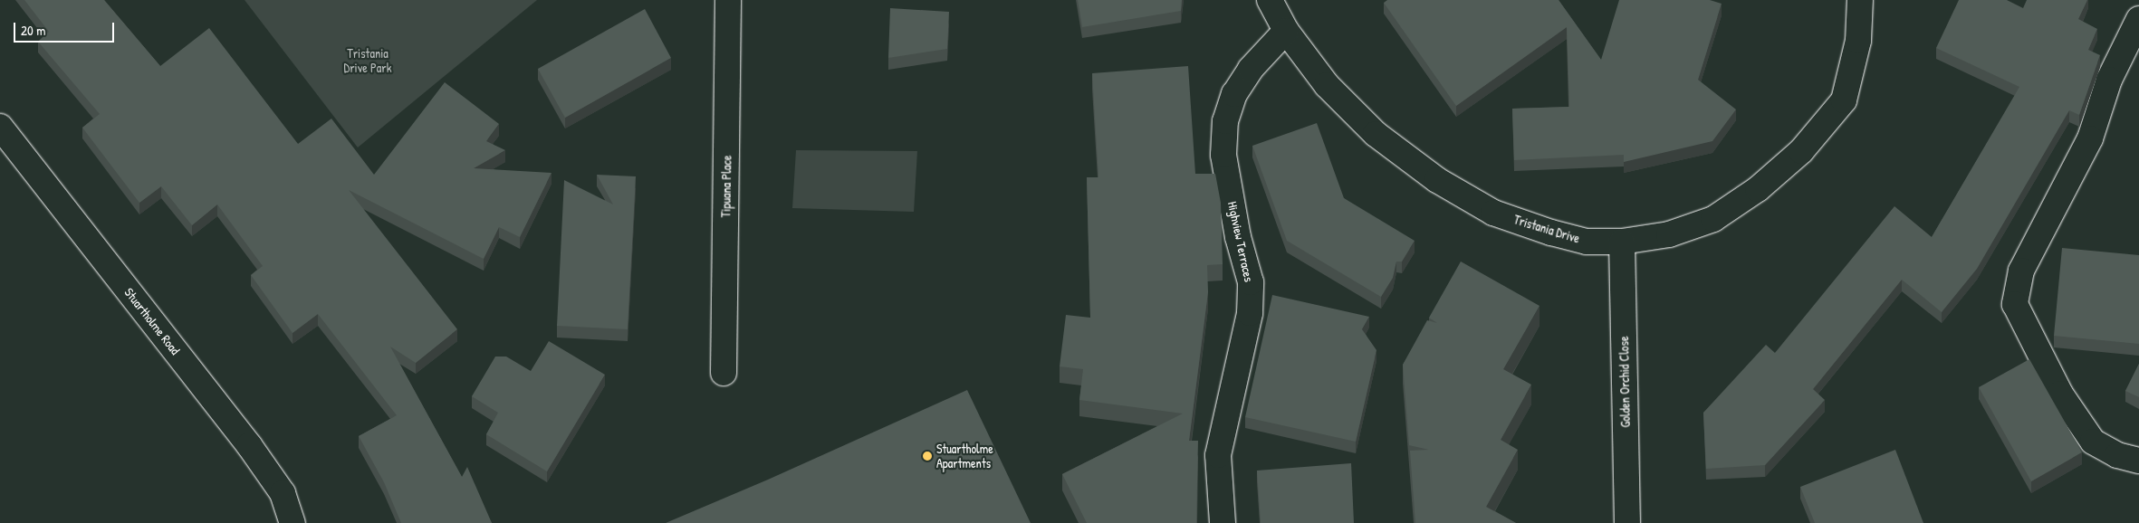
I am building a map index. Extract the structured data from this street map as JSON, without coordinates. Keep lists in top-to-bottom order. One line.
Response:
{"streets":{"street":["Tipuana Place","Tristania Drive","Highview Terraces","Stuartholme Road","Golden Orchid Close"]},"crossings":[["Tristania Drive","Highview Terraces"],["Tristania Drive","Golden Orchid Close"]],"parks":["Tristania Drive Park"],"places":["Stuartholme Apartments"],"scale_bar":"20 m"}
